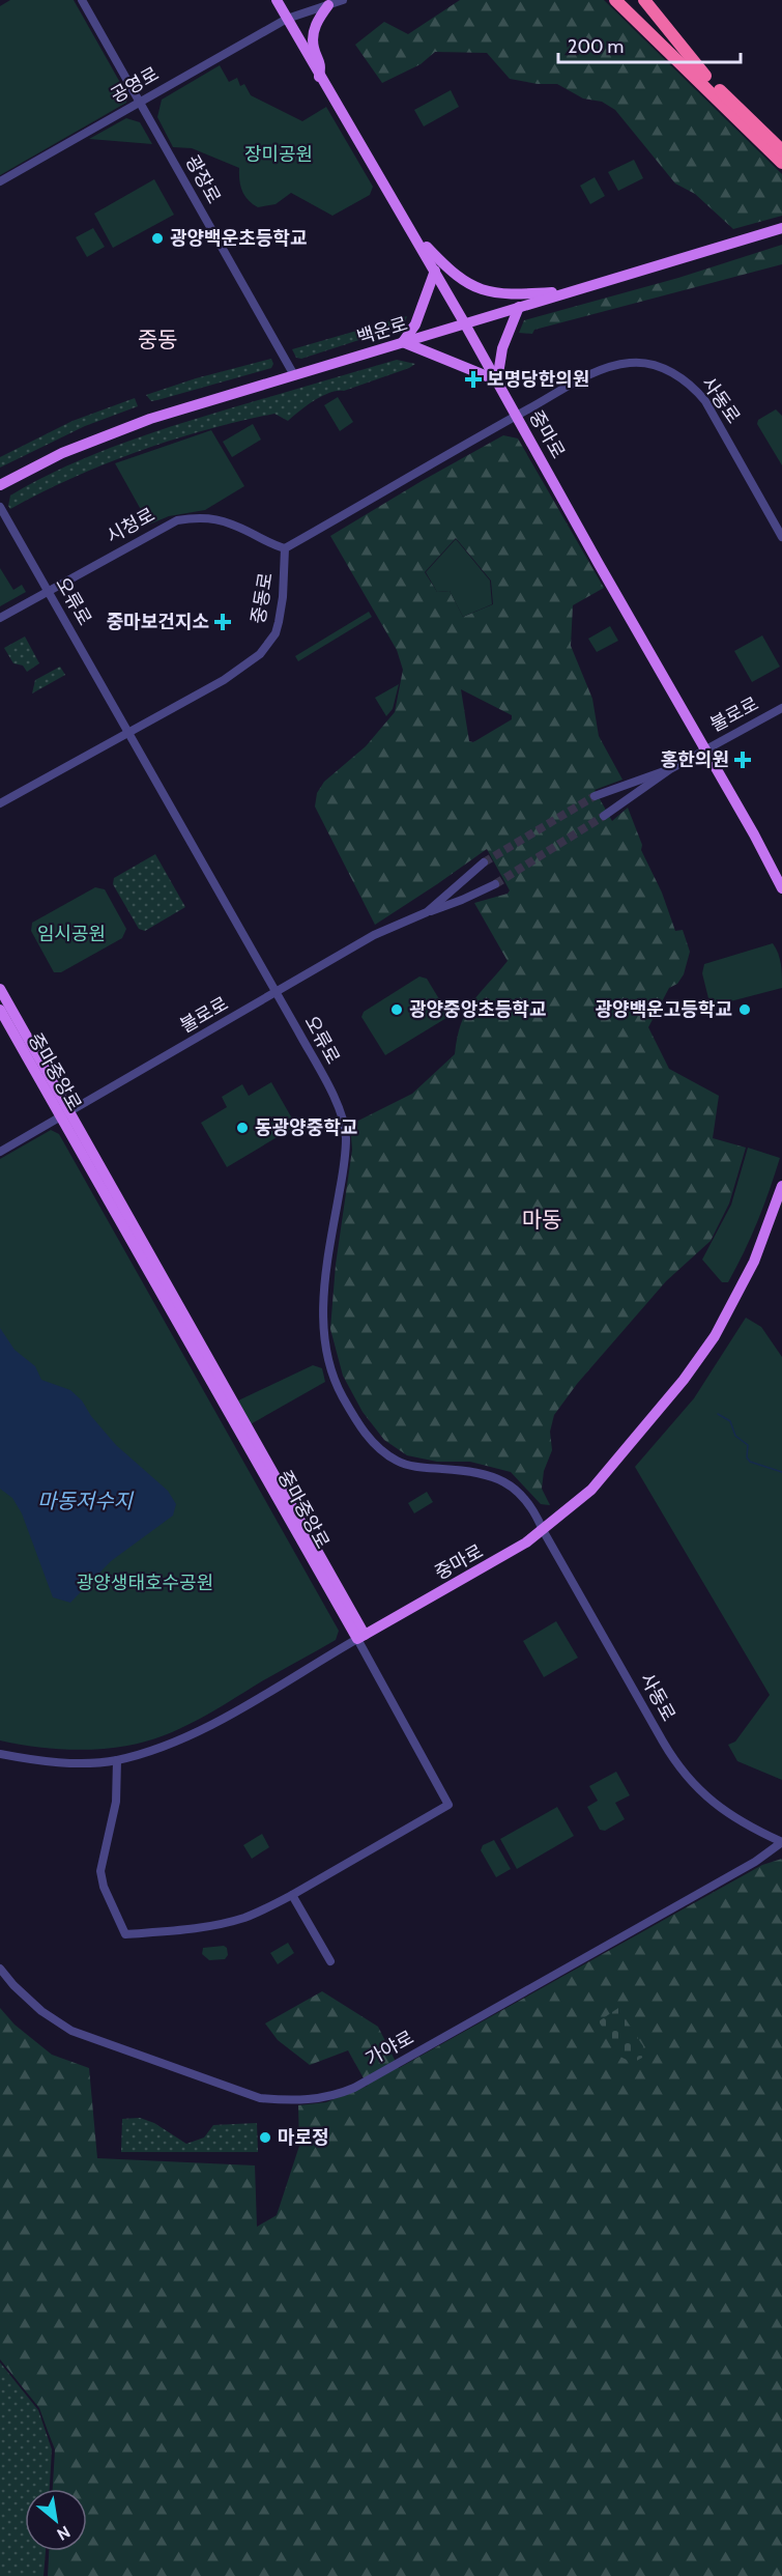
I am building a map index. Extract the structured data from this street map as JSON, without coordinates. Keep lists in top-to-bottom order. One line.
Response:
{"streets":{"main road":["백운로","중마로","중마중앙로"],"street":["공영로","광장로","사동로","시청로","중동로","오류로","불로로","가야로"]},"crossings":[["공영로","광장로"],["공영로","중마로"],["광장로","백운로"],["백운로","중마로"],["사동로","중마로"],["사동로","중동로"],["사동로","오류로"],["사동로","가야로"],["중마로","중동로"],["중마로","오류로"],["중마로","불로로"],["중마로","중마중앙로"],["시청로","중동로"],["시청로","오류로"],["중동로","오류로"],["오류로","불로로"],["불로로","중마중앙로"]],"districts":["중동","마동"],"water":["마동저수지"],"parks":["장미공원","임시공원","광양생태호수공원"],"places":{"other":["광양백운초등학교","광양중앙초등학교","광양백운고등학교","동광양중학교","마로정"],"health":["보명당한의원","중마보건지소","홍한의원"]},"scale_bar":"200 m","north":"bottom right"}
